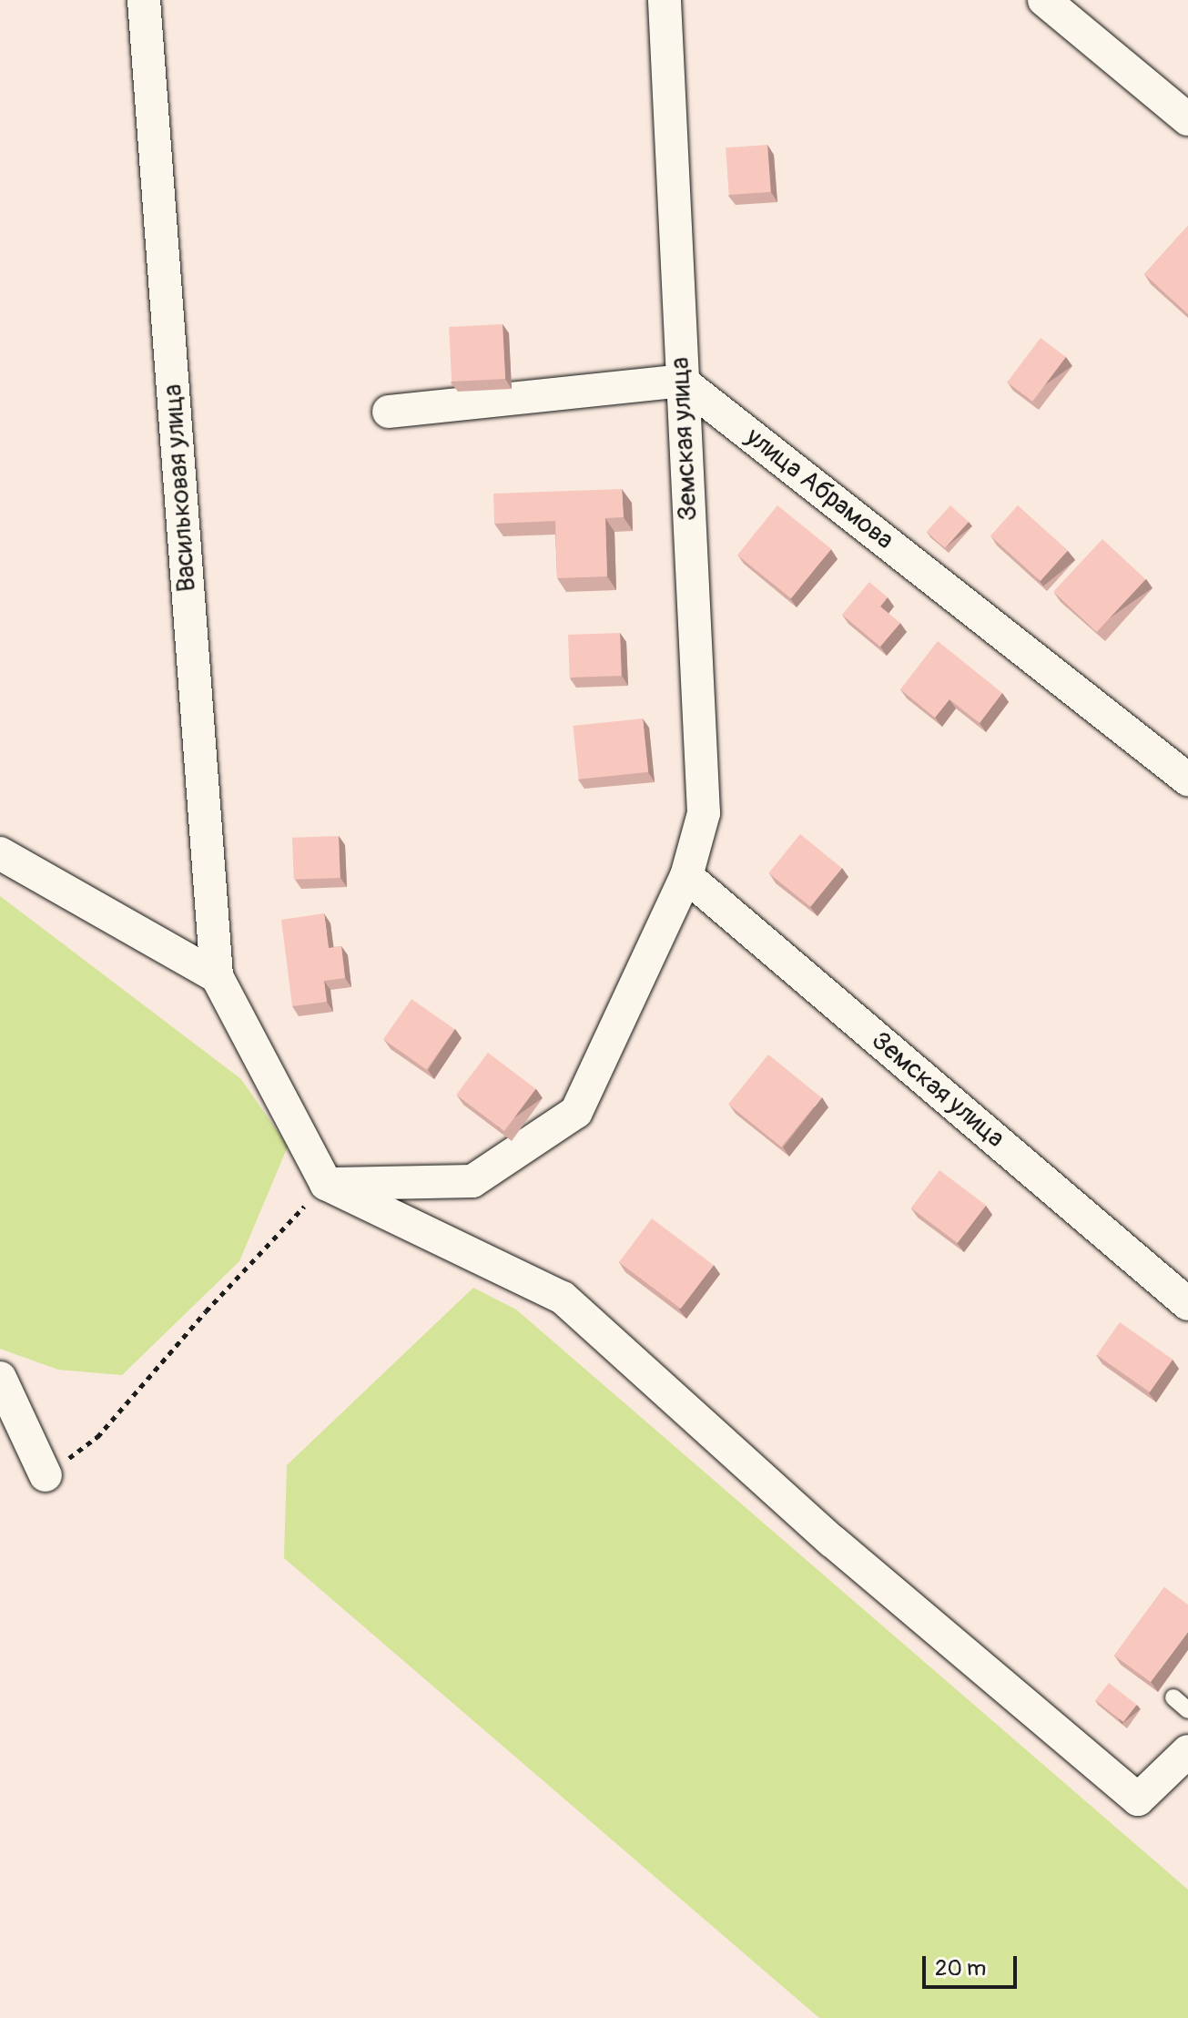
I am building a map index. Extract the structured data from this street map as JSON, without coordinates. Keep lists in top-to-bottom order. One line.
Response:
{"streets":{"street":["Земская улица","Васильковая улица","улица Абрамова"]},"crossings":[["Земская улица","улица Абрамова"]],"scale_bar":"20 m"}
